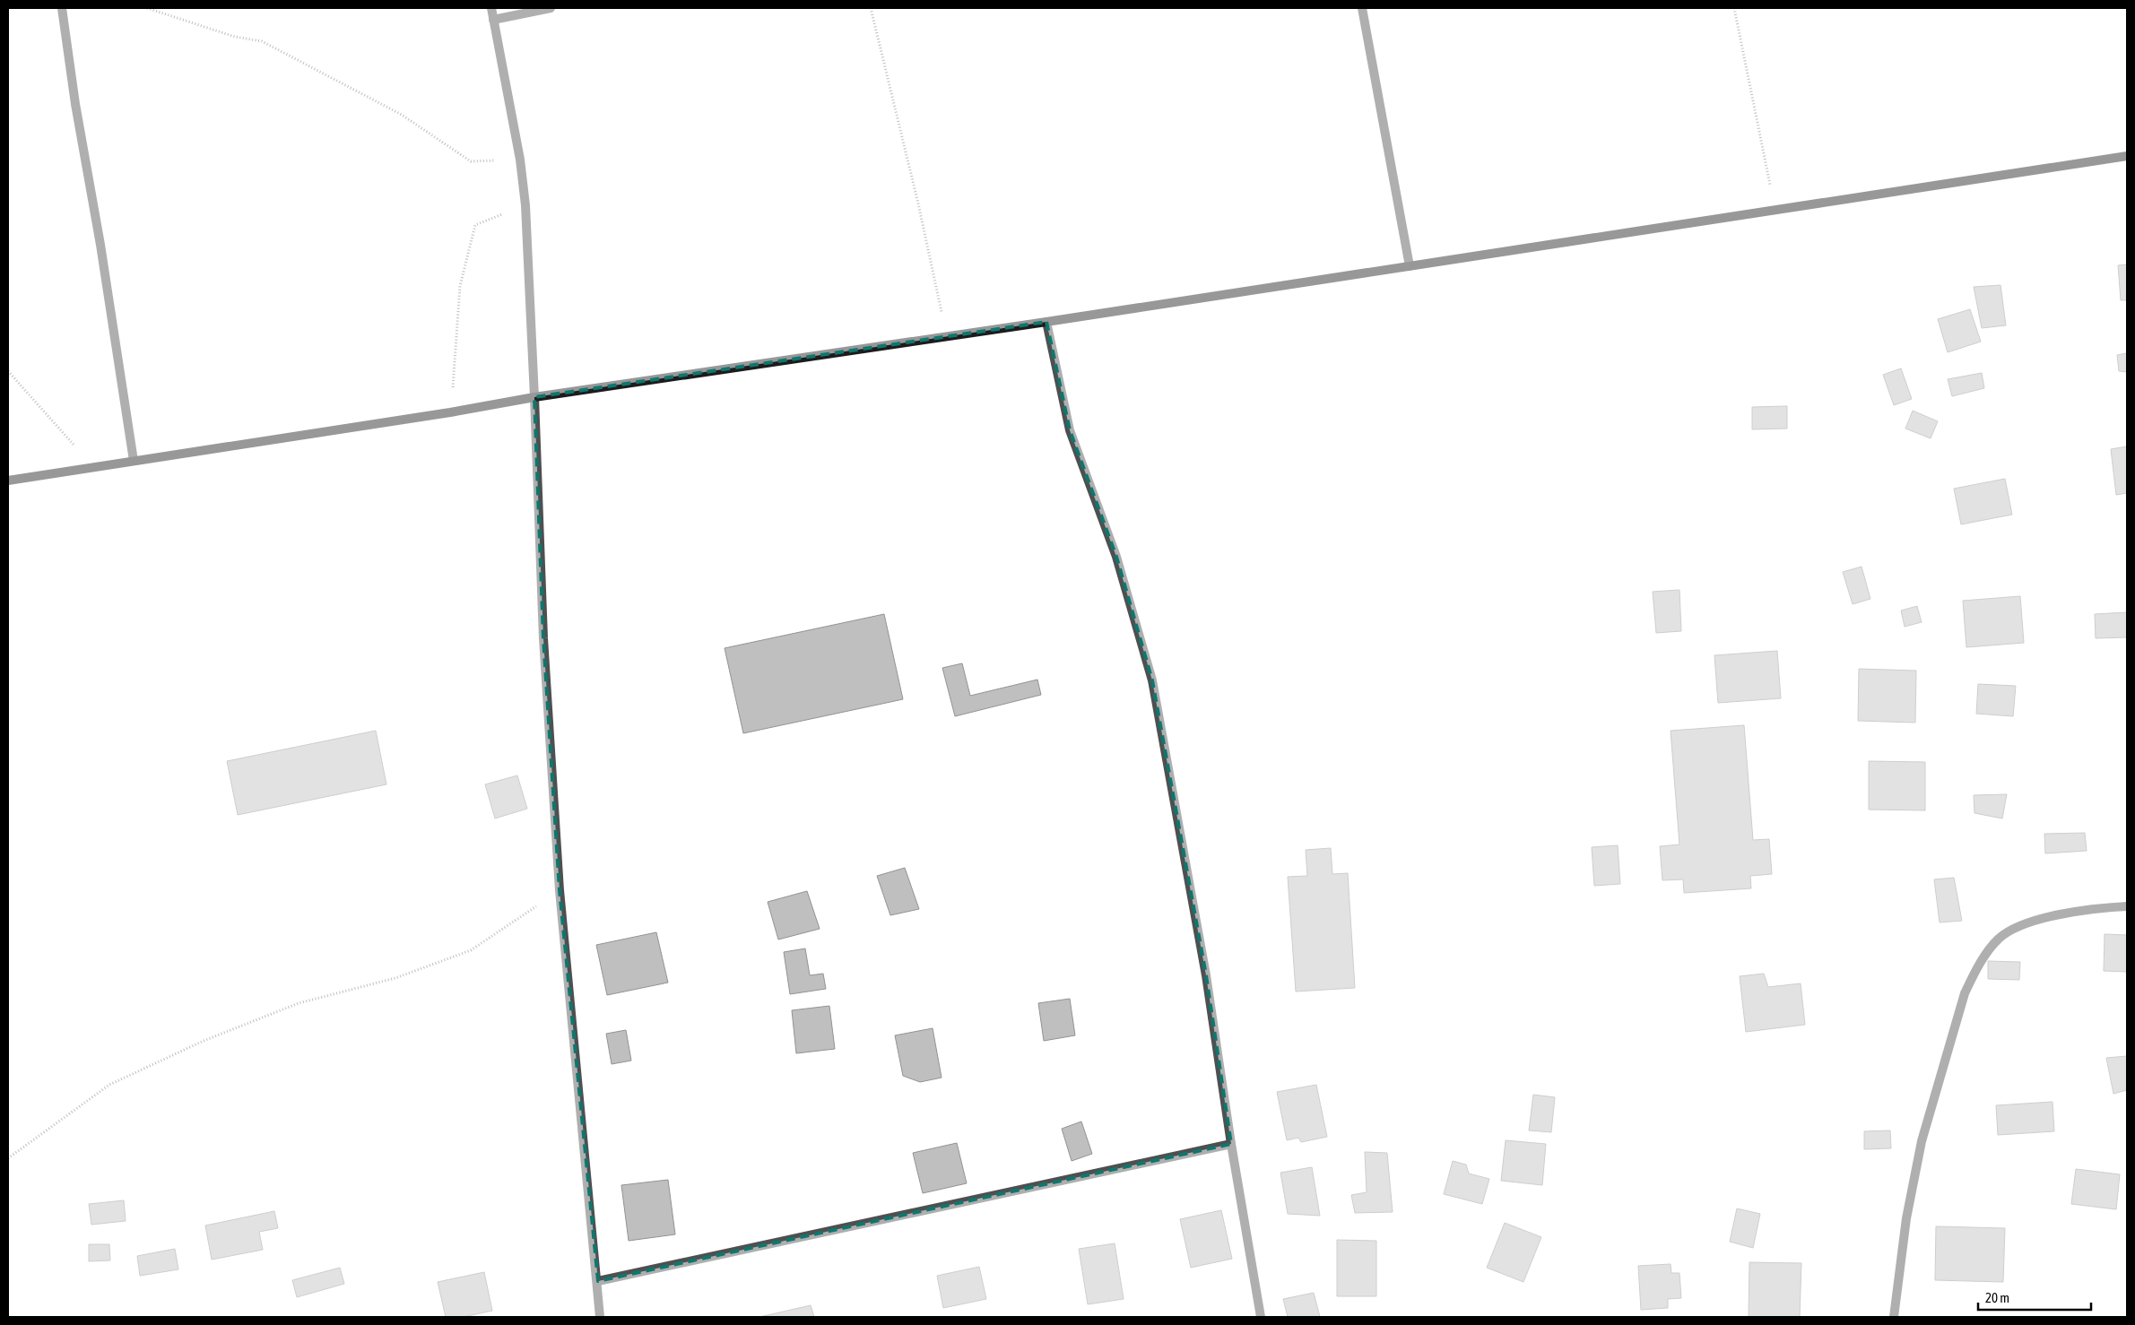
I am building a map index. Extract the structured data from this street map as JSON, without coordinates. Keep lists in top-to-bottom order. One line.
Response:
{"scale_bar":"20 m"}
